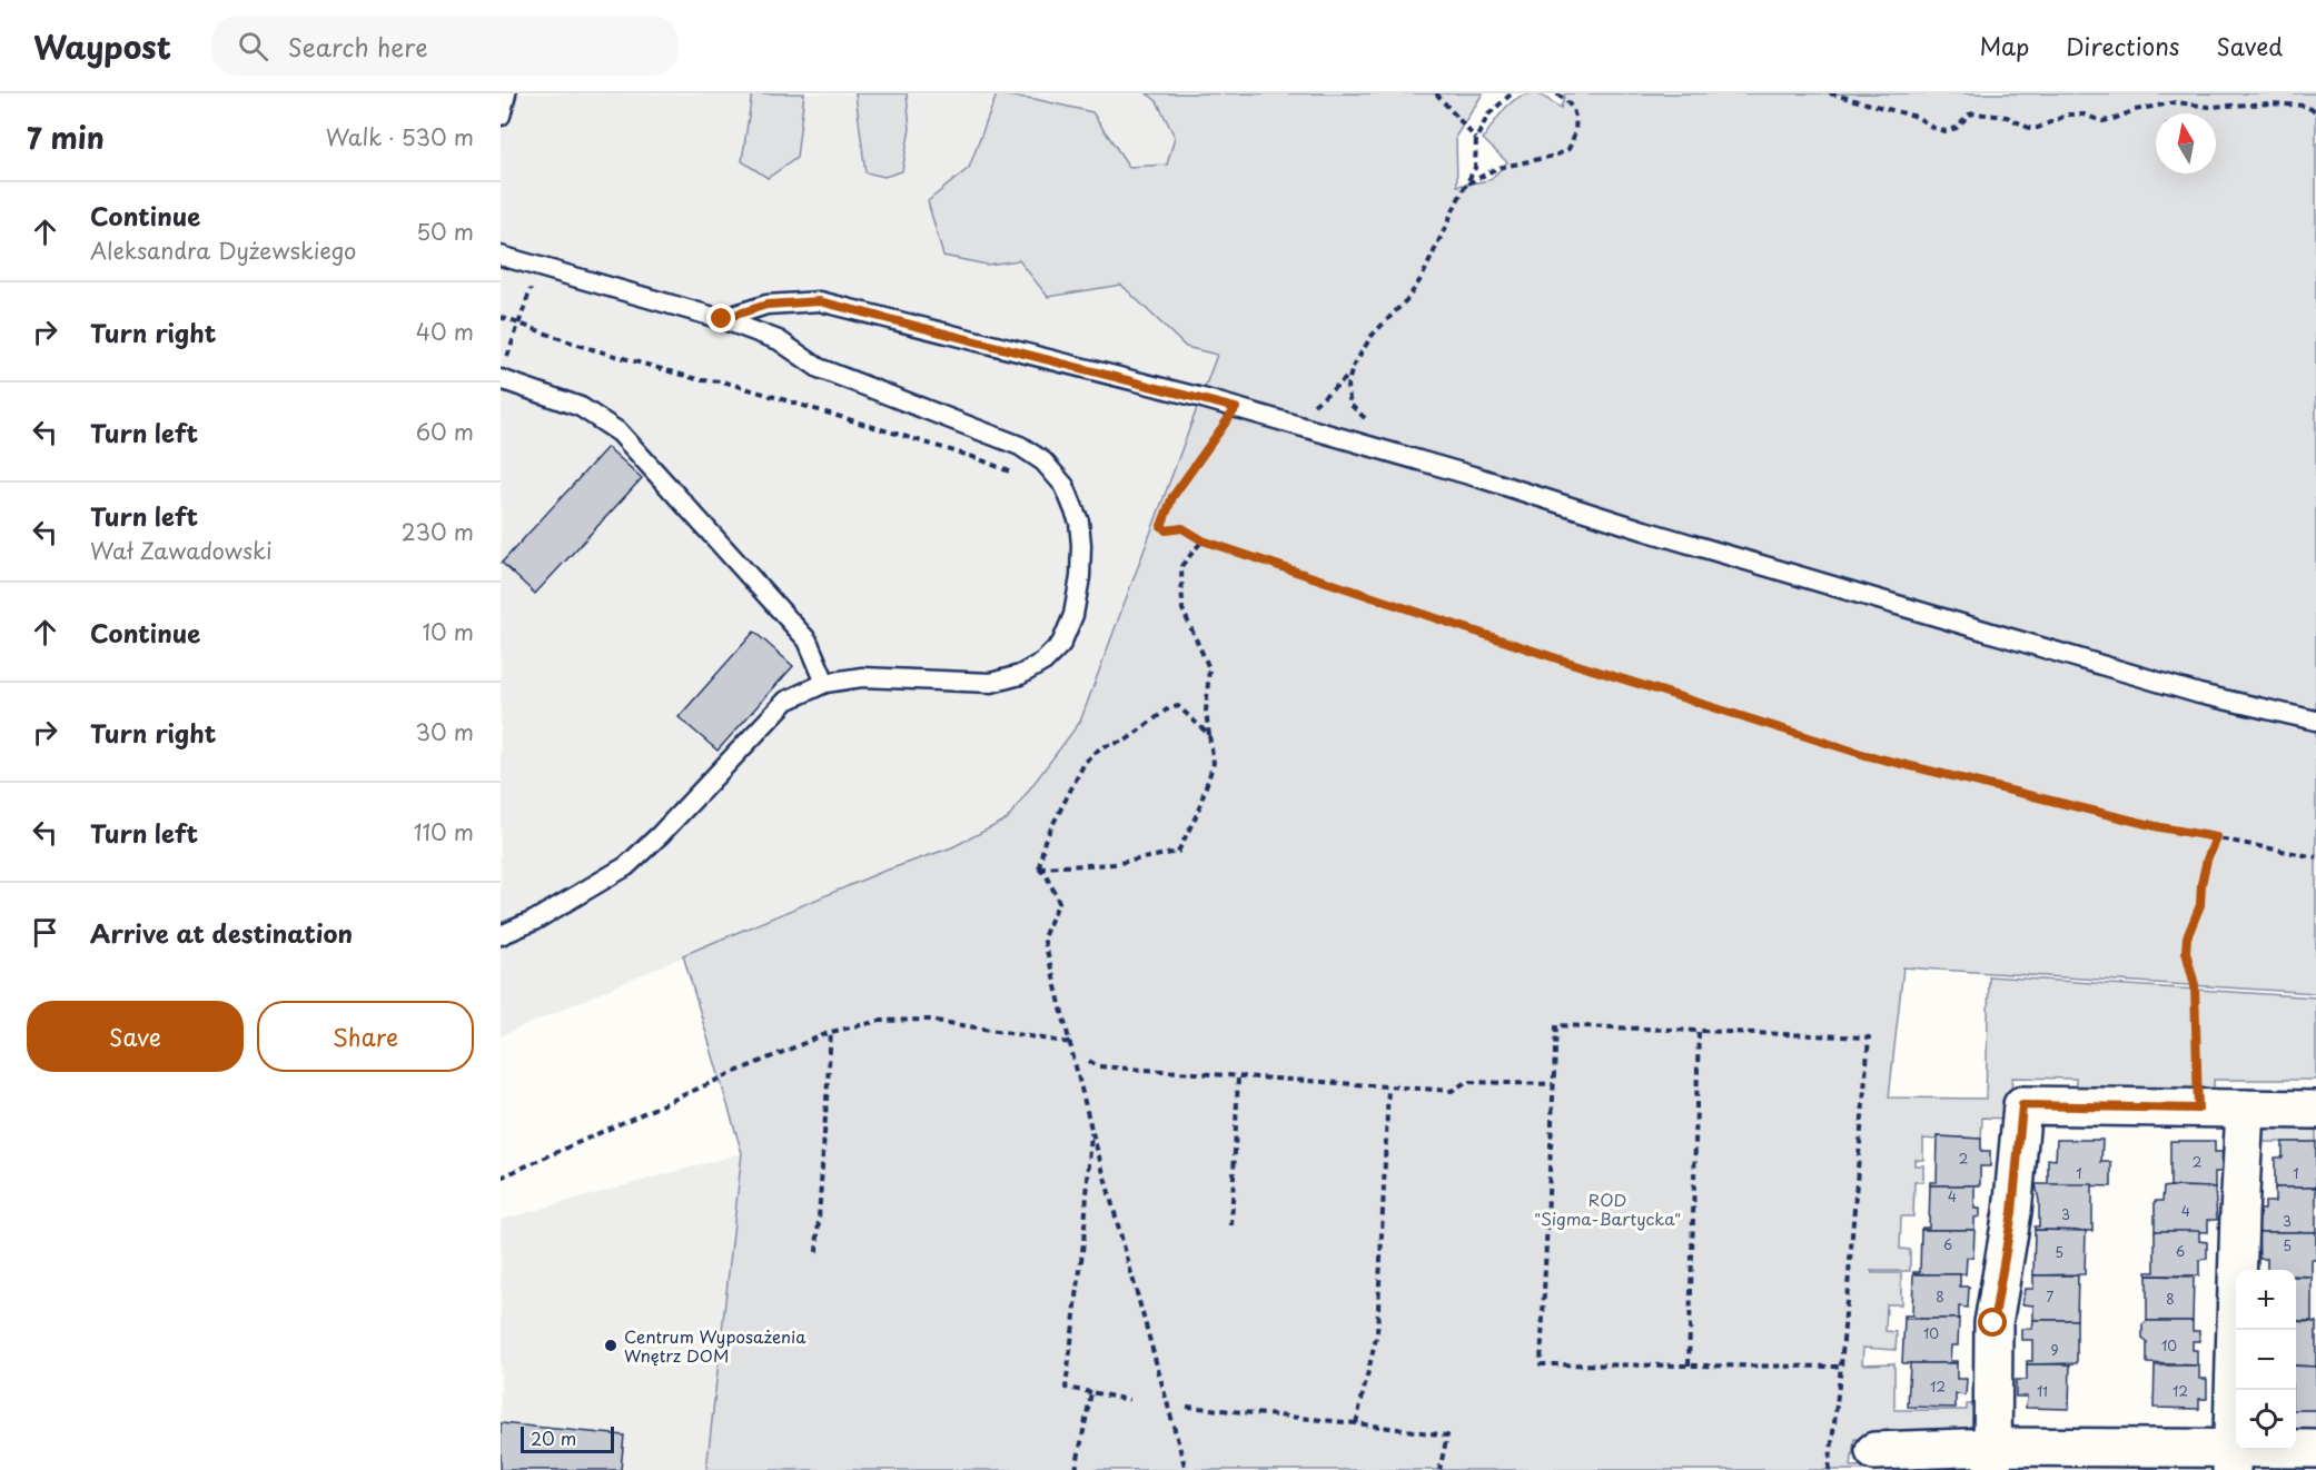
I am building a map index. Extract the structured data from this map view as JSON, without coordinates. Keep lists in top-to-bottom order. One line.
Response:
{"parks":["ROD \"Sigma-Bartycka\""],"places":["Centrum Wyposażenia Wnętrz DOM"],"house_numbers":["2","2","1","1","4","4","3","3","6","5","6","5","8","7","8","10","10","9","12","11","12"],"scale_bar":"20 m","north":"top","page":{"header":"Waypost","search":"Search here","nav":["Map","Directions","Saved"],"heading":["7 min","Walk · 530 m"],"list":[["Continue","Aleksandra Dyżewskiego","50 m"],["Turn right","40 m"],["Turn left","60 m"],["Turn left","Wał Zawadowski","230 m"],["Continue","10 m"],["Turn right","30 m"],["Turn left","110 m"],"Arrive at destination"],"buttons":["Save","Share"],"map_buttons":["+","−"],"scale":"20 m"}}
